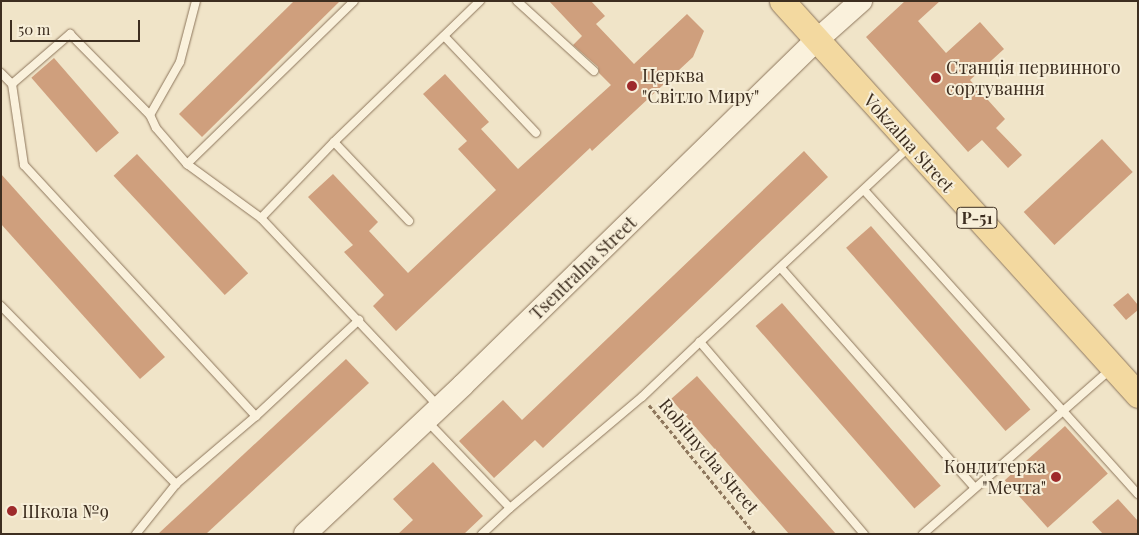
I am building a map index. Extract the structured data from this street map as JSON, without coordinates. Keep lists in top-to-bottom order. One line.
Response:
{"streets":{"main road":["Vokzalna Street","Р-51"],"street":["Tsentralna Street"],"path":["Robitnycha Street"]},"crossings":[["Vokzalna Street","Tsentralna Street"]],"places":["Станція первинного сортування","Церква \"Світло Миру\"","Кондитерка \"Мечта\"","Школа №9"],"scale_bar":"50 m"}
